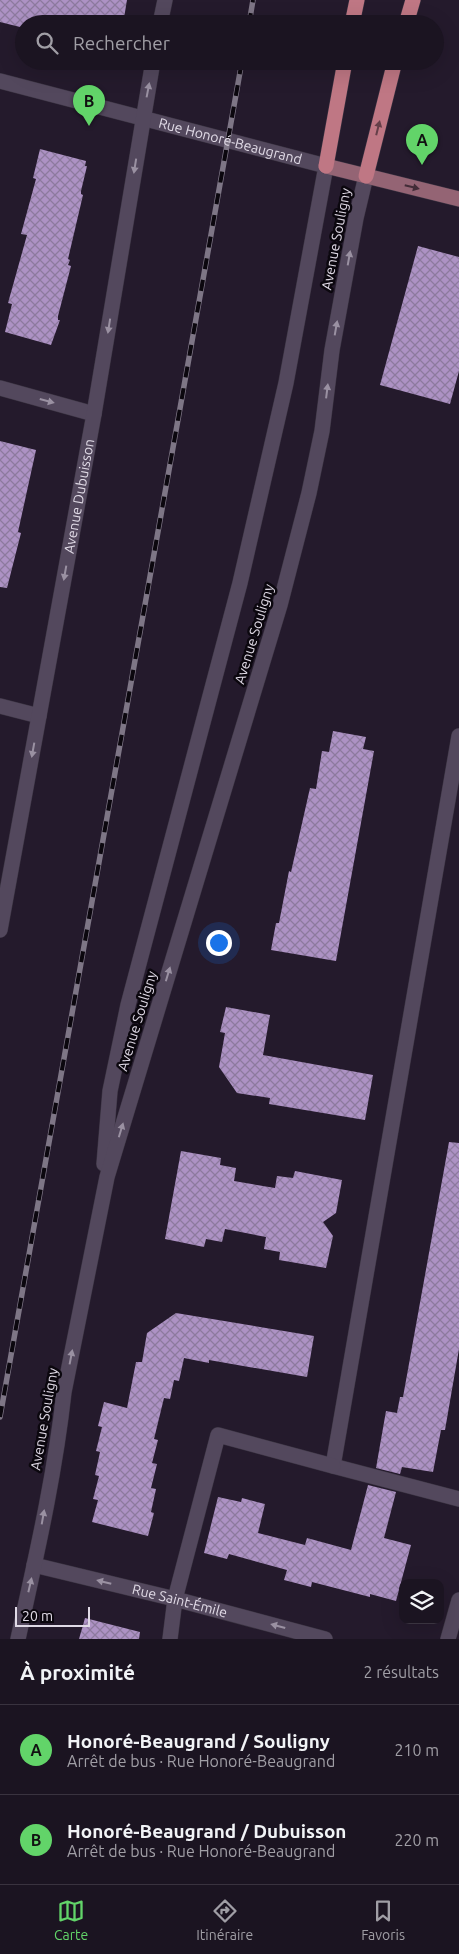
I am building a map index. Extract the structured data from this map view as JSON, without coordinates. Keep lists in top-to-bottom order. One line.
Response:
{"streets":{"highway":["Avenue Souligny"],"main road":["Rue Honoré-Beaugrand"],"street":["Avenue Dubuisson","Rue Saint-Émile"]},"crossings":[["Rue Honoré-Beaugrand","Avenue Souligny"],["Rue Honoré-Beaugrand","Avenue Dubuisson"],["Avenue Souligny","Rue Saint-Émile"]],"one_way":["Avenue Souligny","Avenue Dubuisson","Rue Saint-Émile"],"scale_bar":"20 m","page":{"search":"Rechercher","pins":["B","A"],"scale":"20 m","heading":["À proximité","2 résultats"],"list":[{"mark":"A","name":"Honoré-Beaugrand / Souligny","note":"Arrêt de bus · Rue Honoré-Beaugrand","value":"210 m"},{"mark":"B","name":"Honoré-Beaugrand / Dubuisson","note":"Arrêt de bus · Rue Honoré-Beaugrand","value":"220 m"}],"nav":["Carte","Itinéraire","Favoris"]}}
